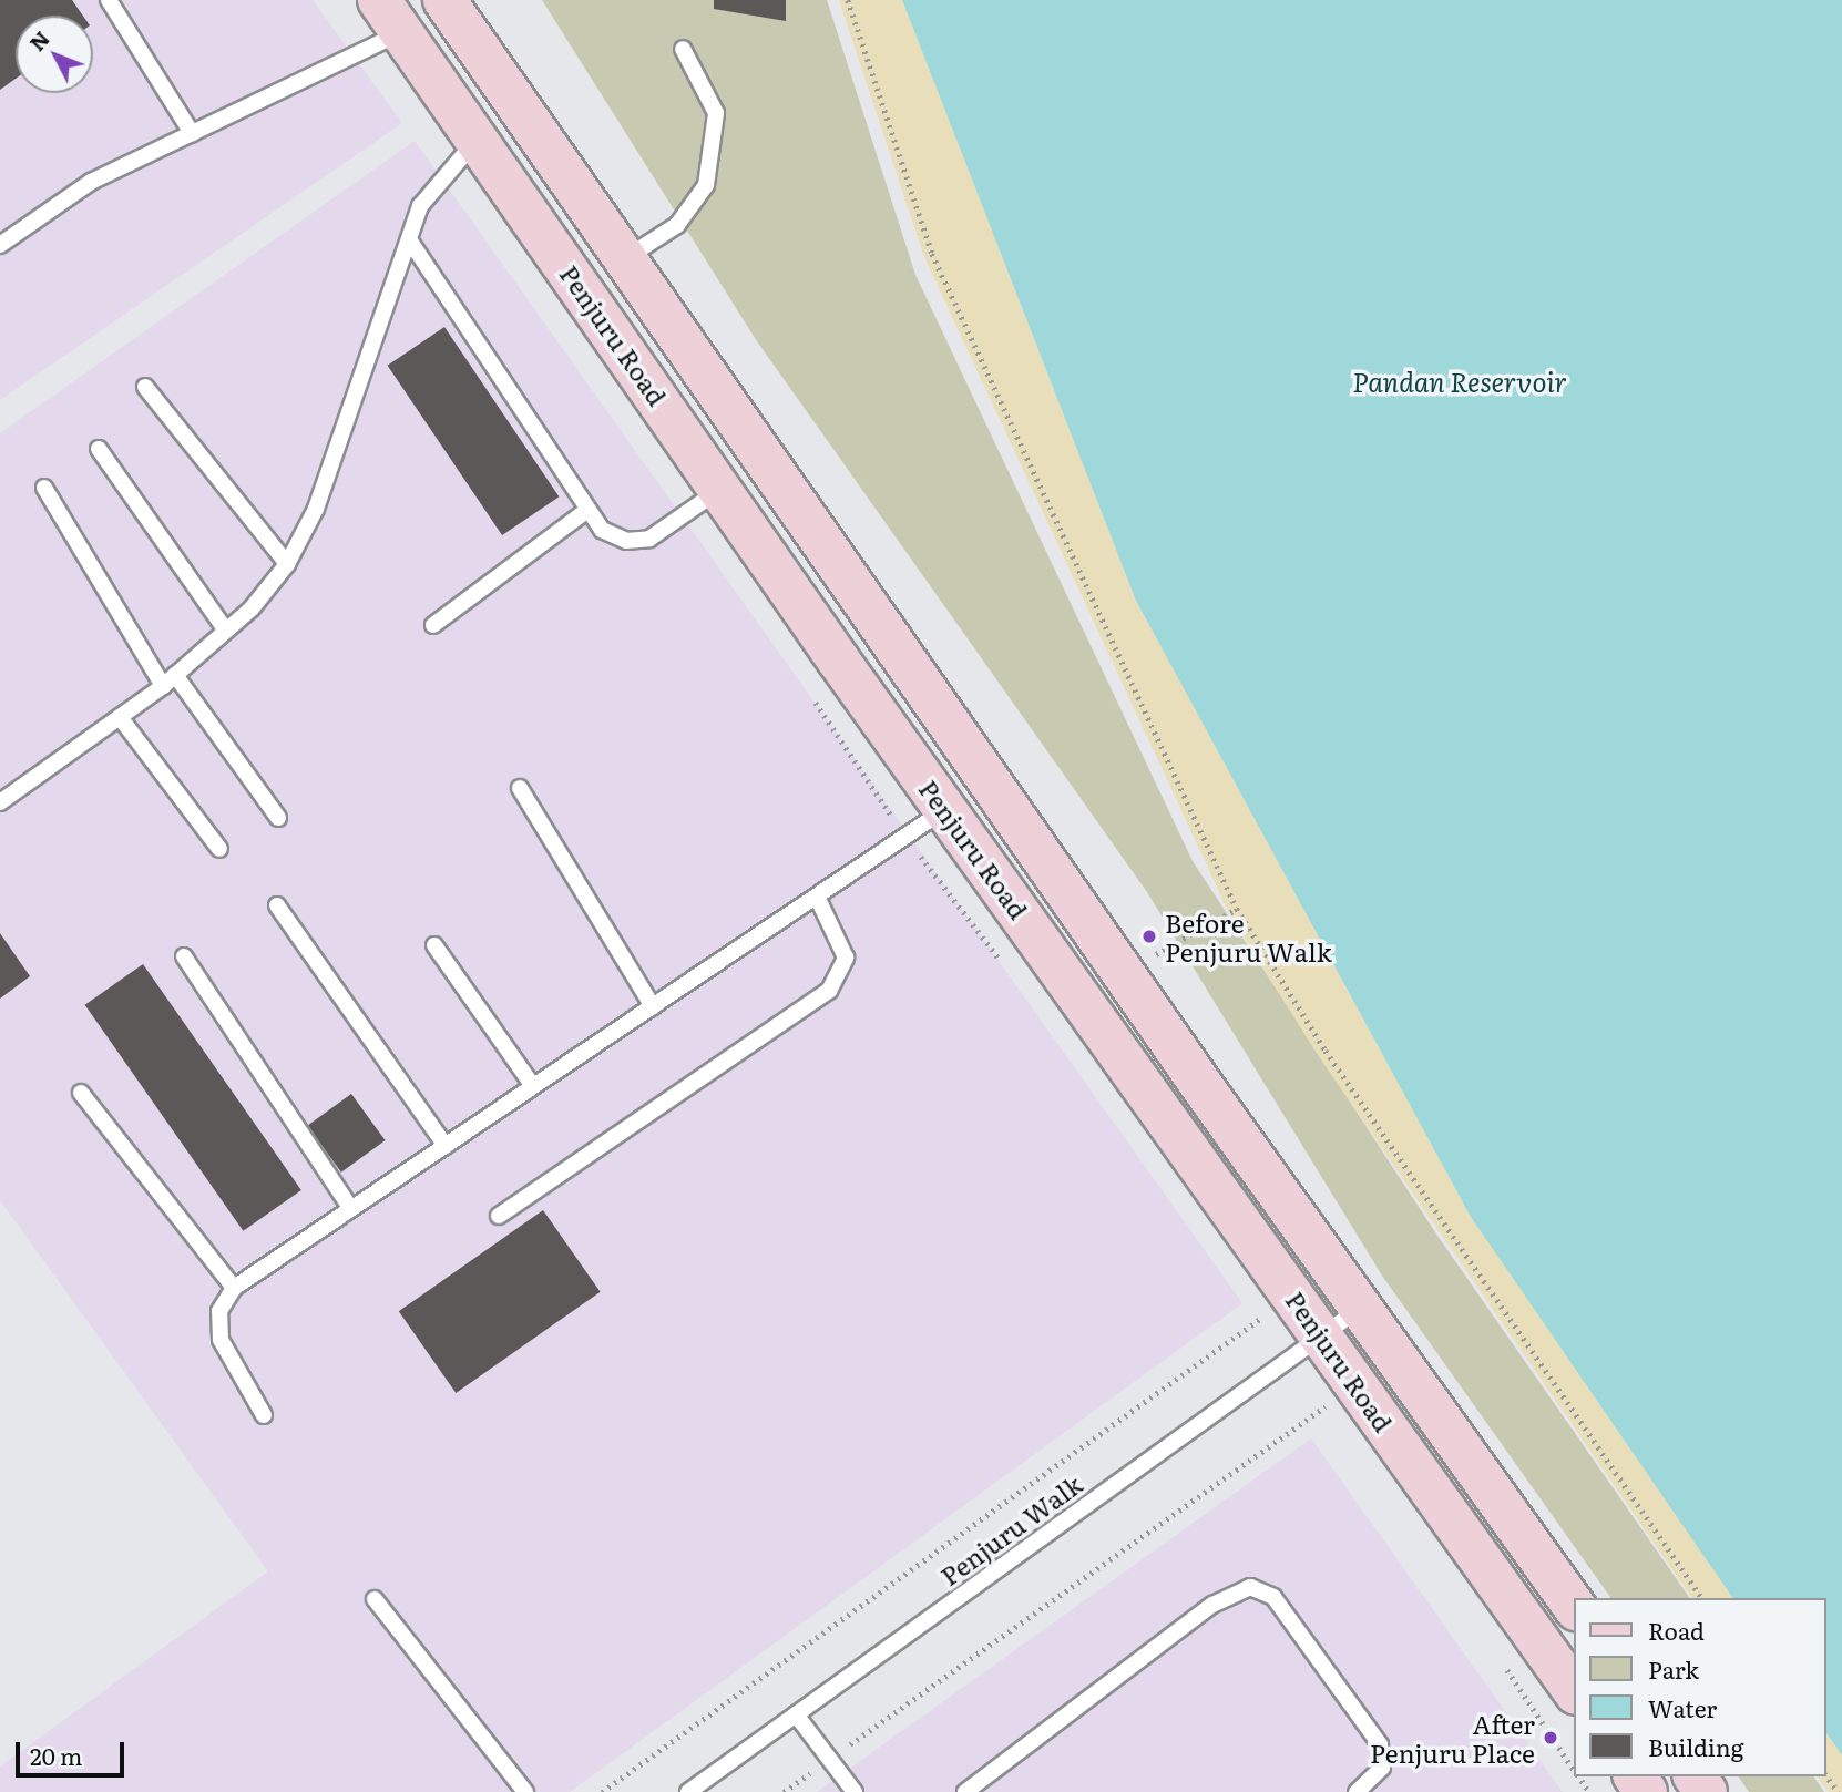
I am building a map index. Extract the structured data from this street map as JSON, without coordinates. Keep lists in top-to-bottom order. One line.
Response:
{"streets":{"main road":["Penjuru Road"],"lane":["Penjuru Walk"]},"crossings":[["Penjuru Road","Penjuru Walk"]],"water":["Pandan Reservoir"],"places":["Before Penjuru Walk","After Penjuru Place"],"legend":["Road","Park","Water","Building"],"scale_bar":"20 m","north":"top left"}
